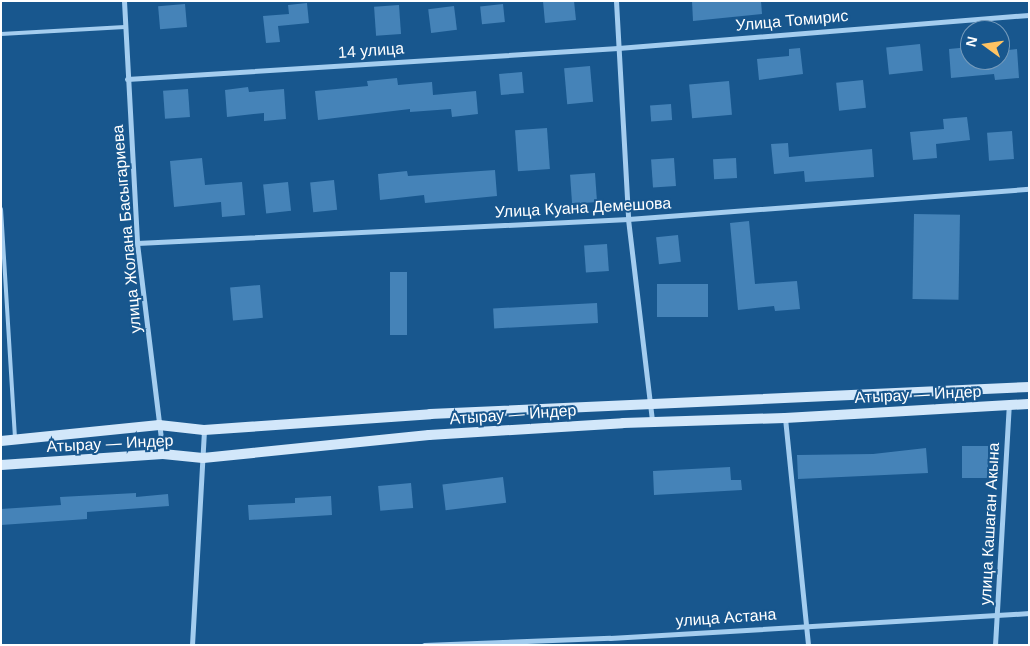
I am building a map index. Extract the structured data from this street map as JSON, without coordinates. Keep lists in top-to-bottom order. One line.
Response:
{"streets":{"main road":["Атырау — Индер"],"street":["Улица Томирис","14 улица","Улица Куана Демешова","улица Жолана Басыгариева","улица Кашаган Акына","улица Астана"]},"crossings":[["Улица Томирис","14 улица"],["14 улица","улица Жолана Басыгариева"],["Улица Куана Демешова","улица Жолана Басыгариева"],["улица Жолана Басыгариева","Атырау — Индер"],["Атырау — Индер","улица Кашаган Акына"],["улица Кашаган Акына","улица Астана"]],"north":"left"}
